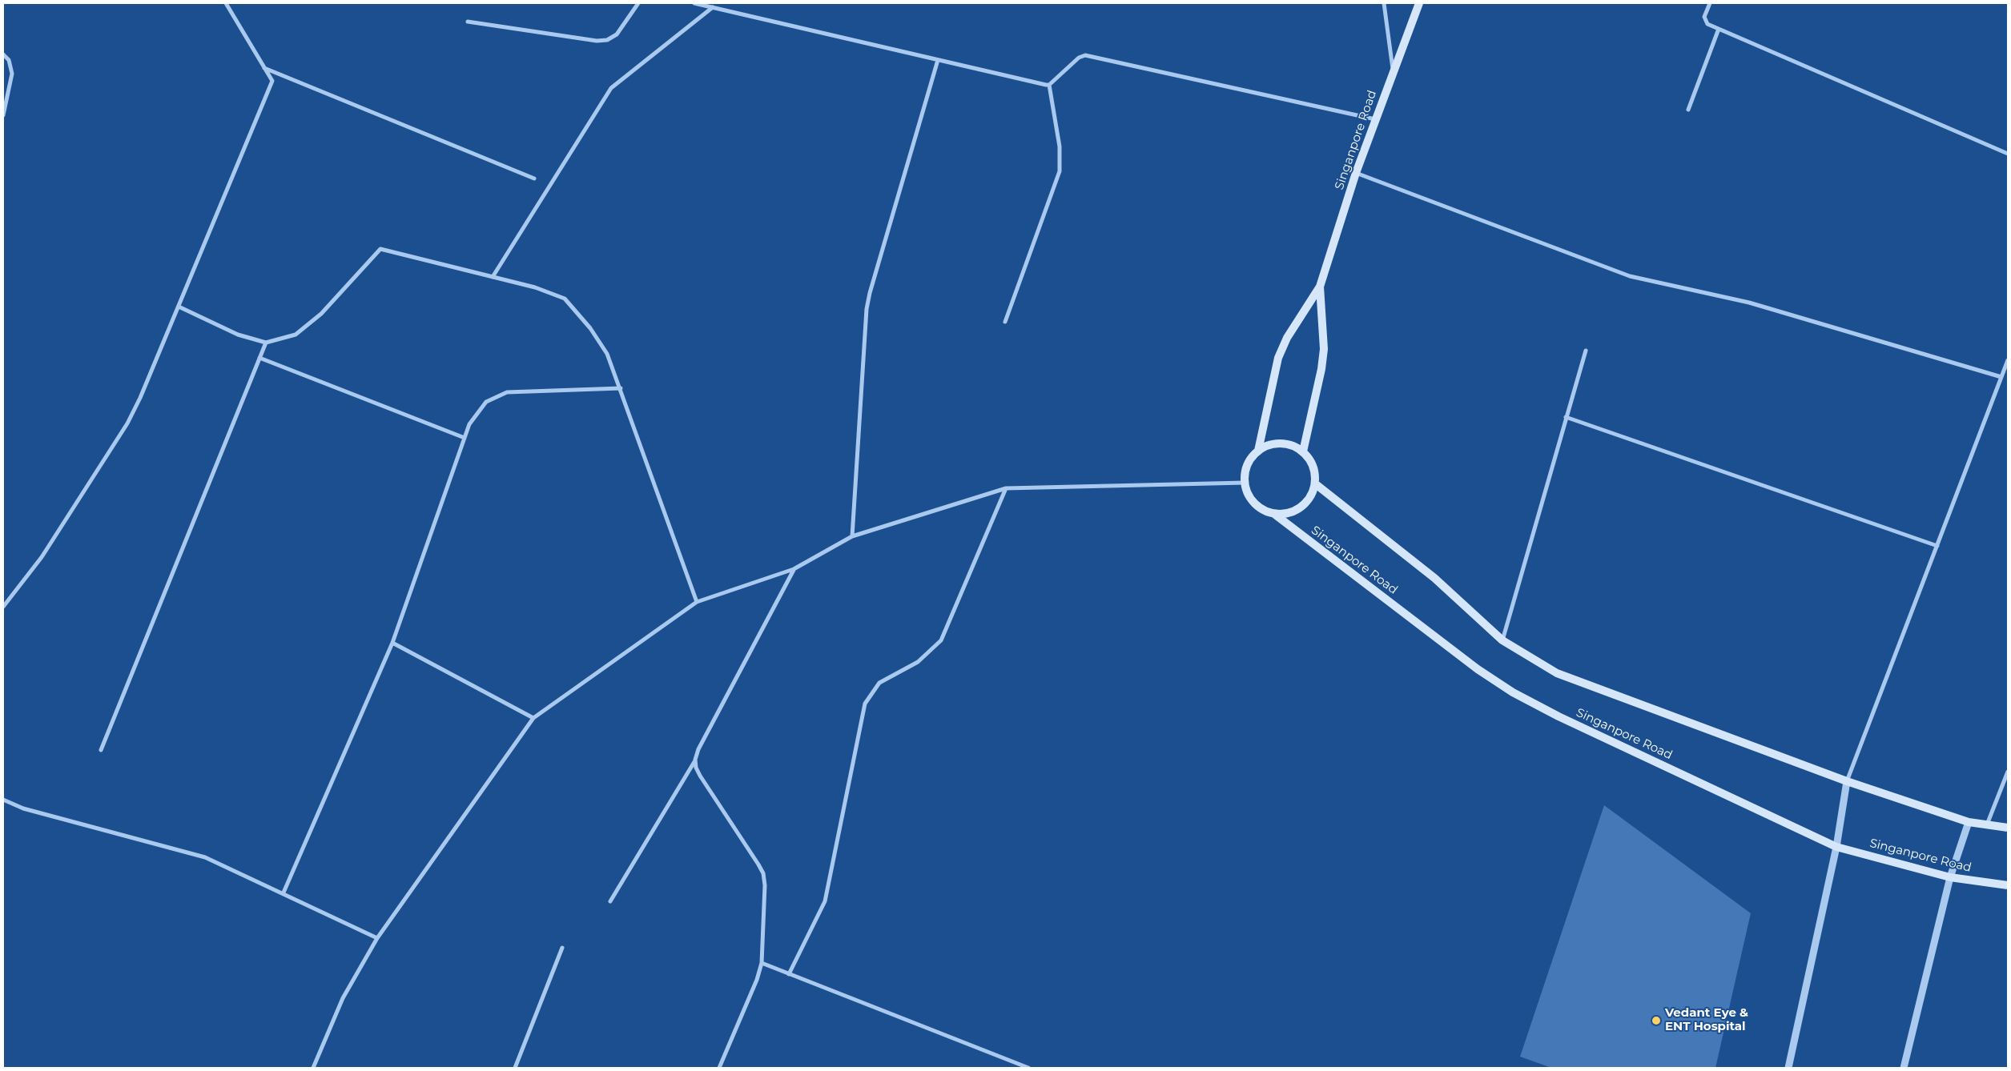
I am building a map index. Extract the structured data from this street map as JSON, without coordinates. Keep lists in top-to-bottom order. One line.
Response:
{"streets":{"main road":["Singanpore Road"]},"places":["Vedant Eye & ENT Hospital"]}
